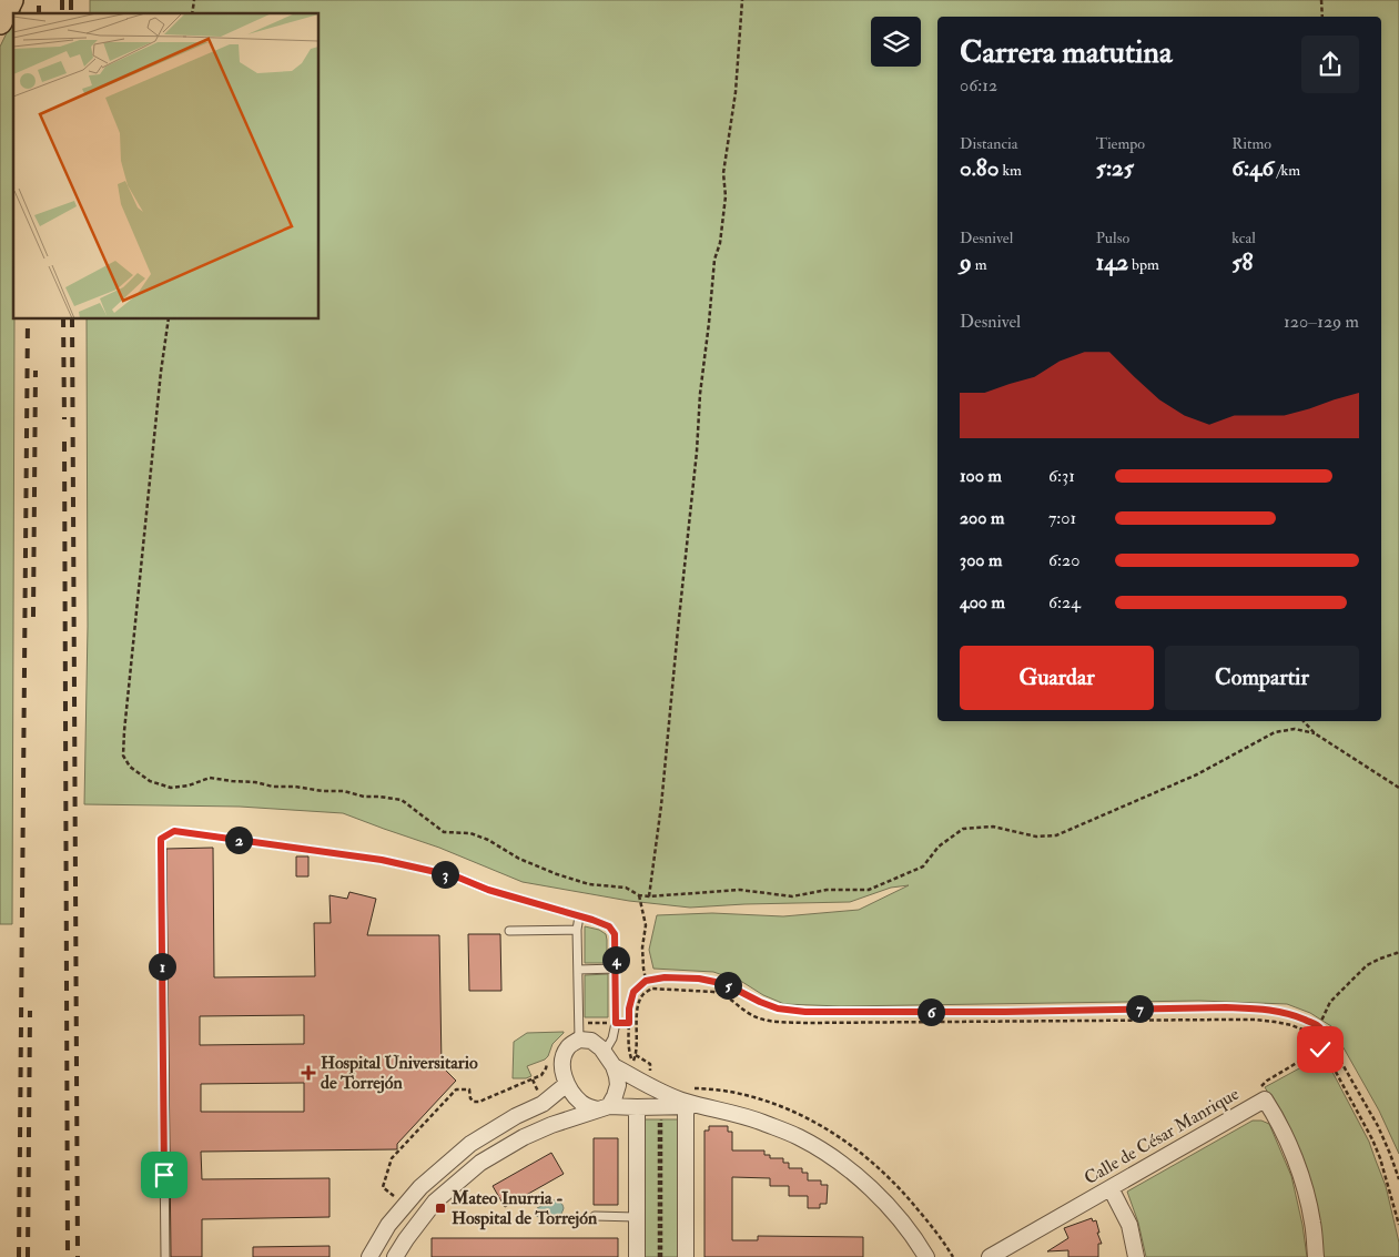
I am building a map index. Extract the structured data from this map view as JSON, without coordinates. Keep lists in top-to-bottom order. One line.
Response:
{"streets":{"street":["Calle de César Manrique"]},"places":{"health":["Hospital Universitario de Torrejón"],"transit":["Mateo Inurria - Hospital de Torrejón"]},"page":{"heading":["Carrera matutina","06:12"],"stats":[["Distancia","0.80 km"],["Tiempo","5:25"],["Ritmo","6:46 /km"],["Desnivel","9 m"],["Pulso","142 bpm"],["kcal","58"]],"chart":["Desnivel","120–129 m"],"list":[{"name":"100 m","note":"6:31"},{"name":"200 m","note":"7:01"},{"name":"300 m","note":"6:20"},{"name":"400 m","note":"6:24"}],"buttons":["Guardar","Compartir"],"pins":["2","3","4","1","5","7","6"]}}
